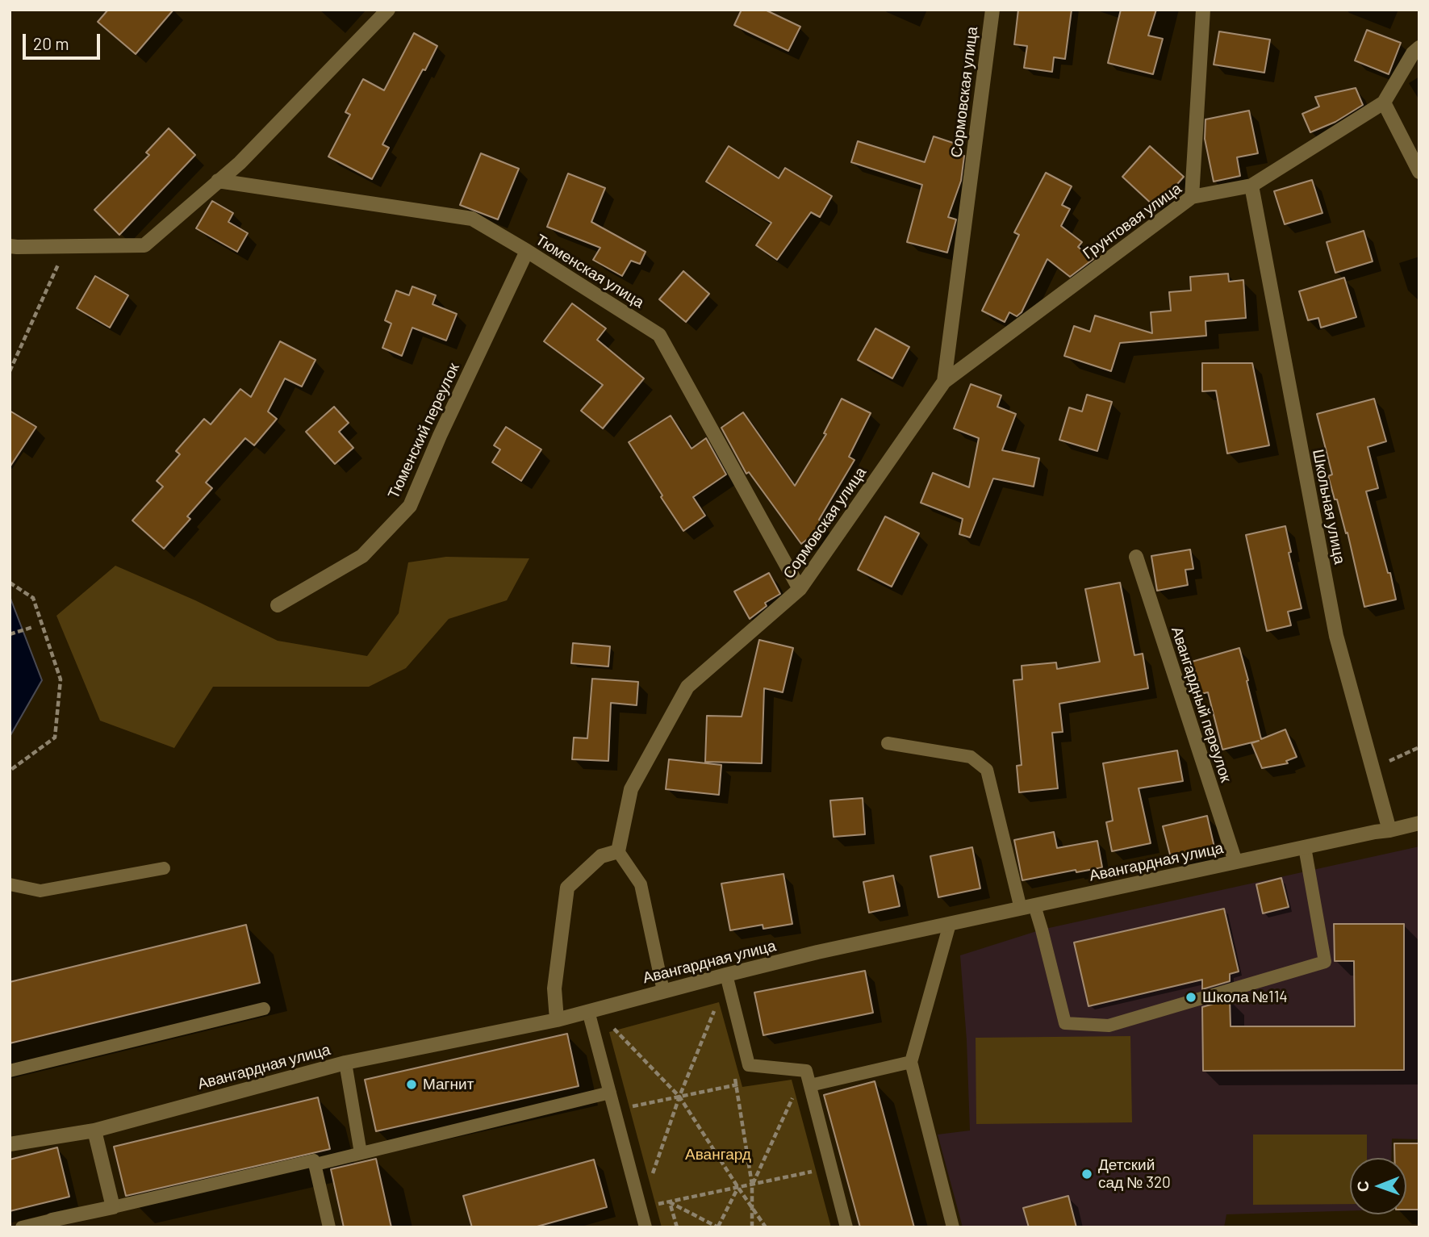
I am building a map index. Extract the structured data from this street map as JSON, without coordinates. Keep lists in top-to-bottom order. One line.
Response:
{"streets":{"street":["Сормовская улица","Грунтовая улица","Тюменская улица","Тюменский переулок","Школьная улица","Авангардный переулок","Авангардная улица"]},"crossings":[["Сормовская улица","Грунтовая улица"],["Сормовская улица","Тюменская улица"],["Грунтовая улица","Школьная улица"],["Тюменская улица","Тюменский переулок"],["Школьная улица","Авангардная улица"],["Авангардный переулок","Авангардная улица"]],"parks":["Авангард"],"places":["Школа №114","Магнит","Детский сад № 320"],"scale_bar":"20 m","north":"left"}
